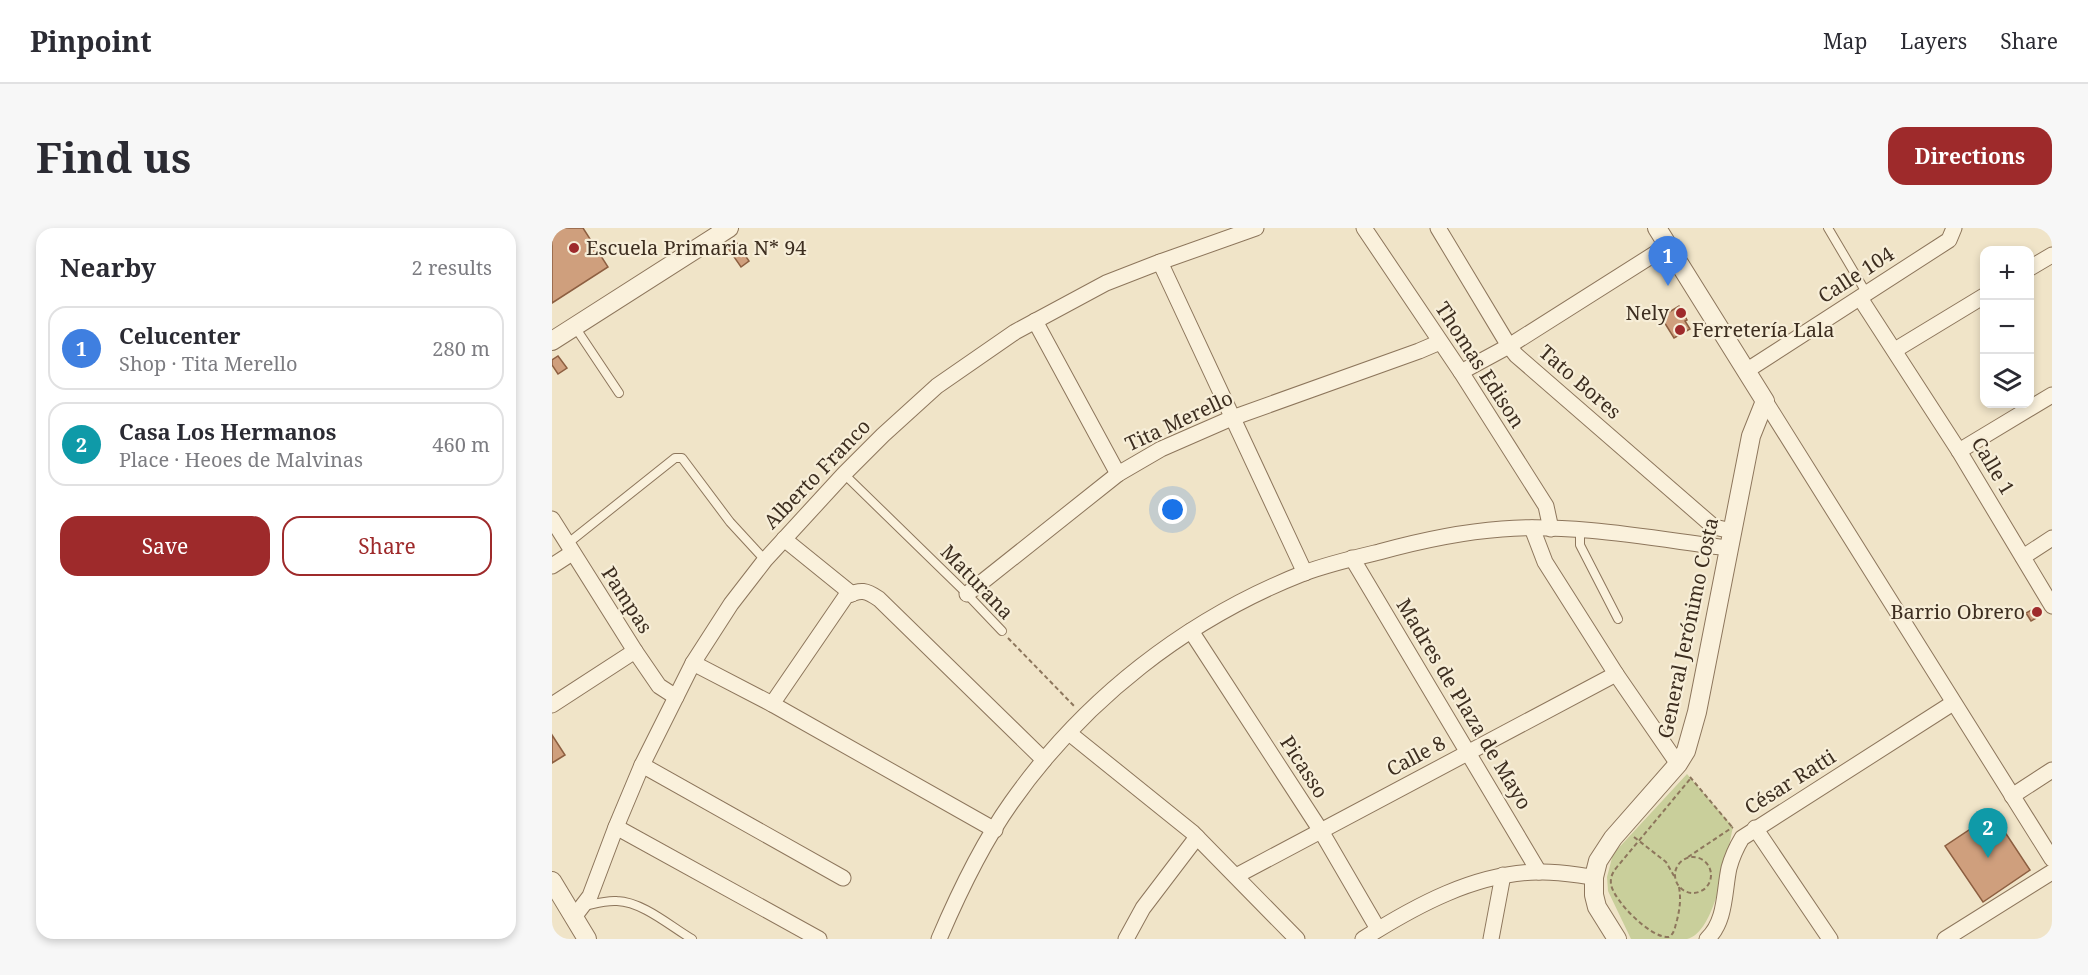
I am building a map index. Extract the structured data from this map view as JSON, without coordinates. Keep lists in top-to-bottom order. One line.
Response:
{"streets":{"street":["Calle 104","Thomas Edison","Tato Bores","Tita Merello","Calle 1","Alberto Franco","Pampas","General Jerónimo Costa","Madres de Plaza de Mayo","Calle 8","Picasso","César Ratti"],"lane":["Maturana"]},"crossings":[["Thomas Edison","Tita Merello"],["Tato Bores","General Jerónimo Costa"],["Tita Merello","Maturana"],["Alberto Franco","Maturana"],["Alberto Franco","Pampas"],["Madres de Plaza de Mayo","Calle 8"],["Calle 8","Picasso"]],"places":["Escuela Primaria N* 94","Nely","Ferretería Lala","Barrio Obrero"],"page":{"header":"Pinpoint","nav":["Map","Layers","Share"],"buttons":["Directions",["Save","Share"]],"title":"Find us","heading":["Nearby","2 results"],"pins":["1","2"],"map_buttons":["+","−"],"list":[{"mark":"1","name":"Celucenter","note":"Shop · Tita Merello","value":"280 m"},{"mark":"2","name":"Casa Los Hermanos","note":"Place · Heoes de Malvinas","value":"460 m"}]}}
